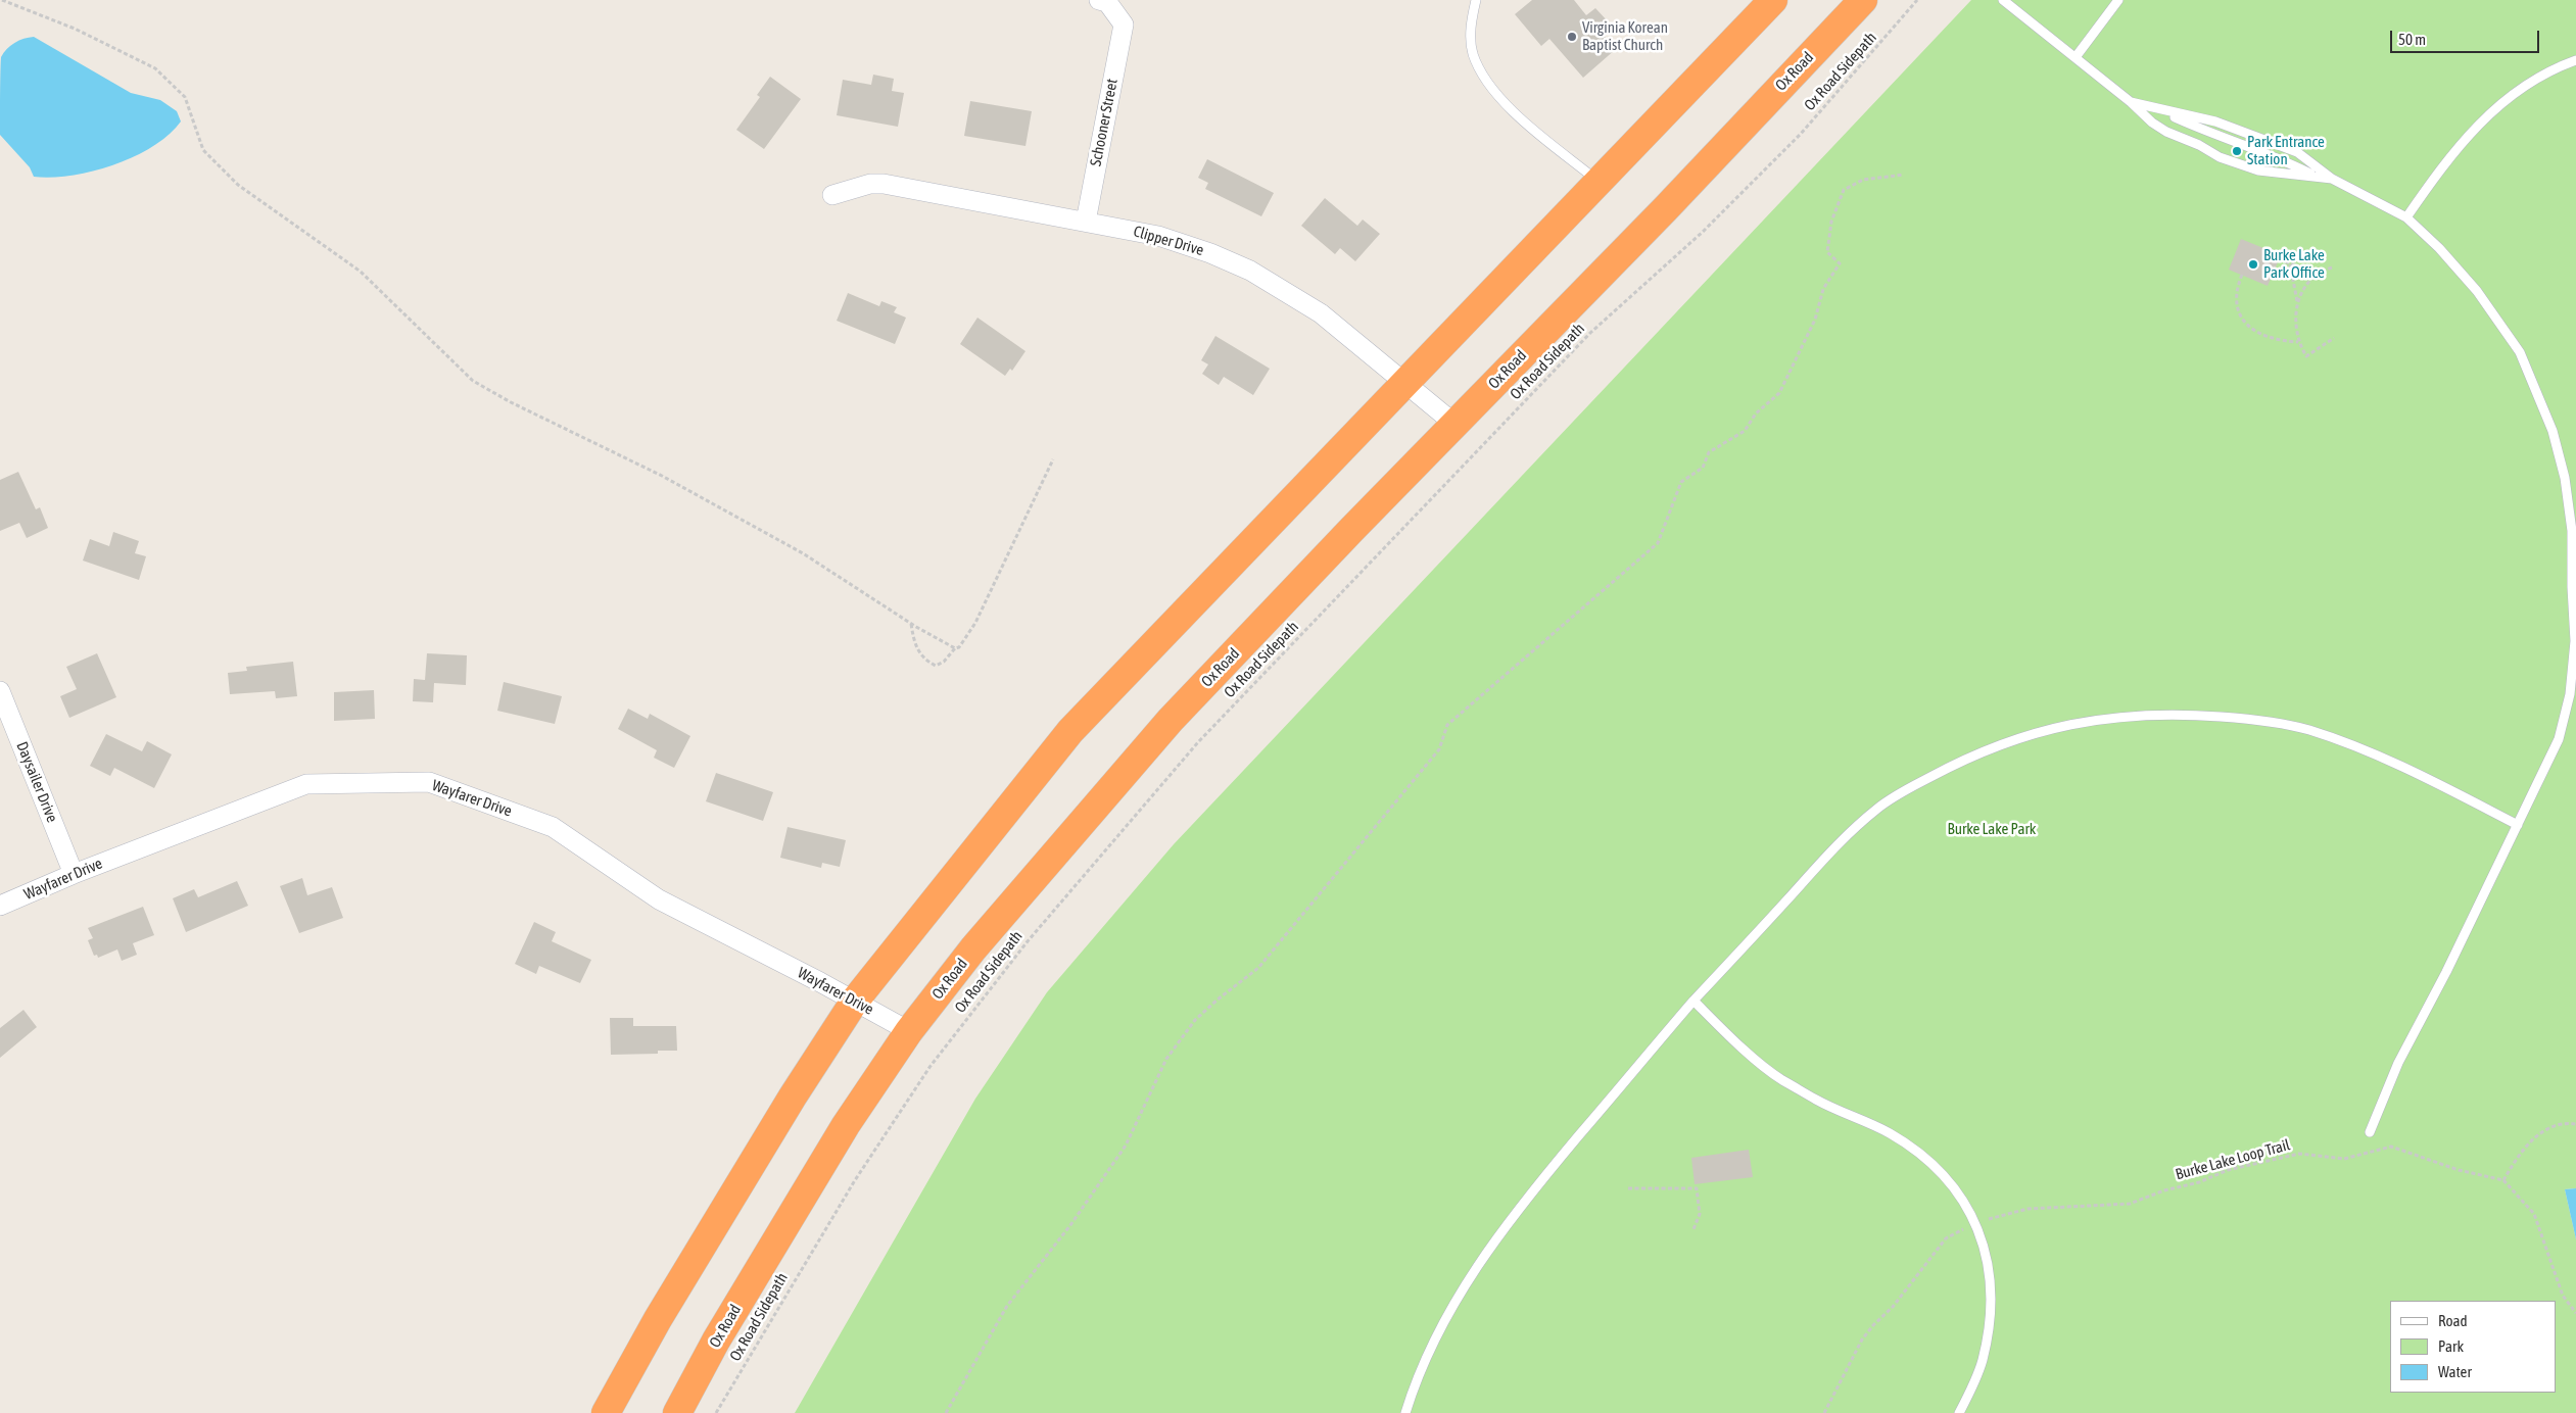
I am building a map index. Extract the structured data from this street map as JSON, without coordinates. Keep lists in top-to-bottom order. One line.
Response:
{"streets":{"highway":["Ox Road"],"street":["Schooner Street","Clipper Drive","Daysailer Drive","Wayfarer Drive"],"path":["Ox Road Sidepath","Burke Lake Loop Trail"]},"crossings":[["Ox Road","Clipper Drive"],["Ox Road","Wayfarer Drive"],["Schooner Street","Clipper Drive"],["Daysailer Drive","Wayfarer Drive"]],"parks":["Burke Lake Park"],"places":["Virginia Korean Baptist Church","Park Entrance Station","Burke Lake Park Office"],"legend":["Road","Park","Water"],"scale_bar":"50 m"}
